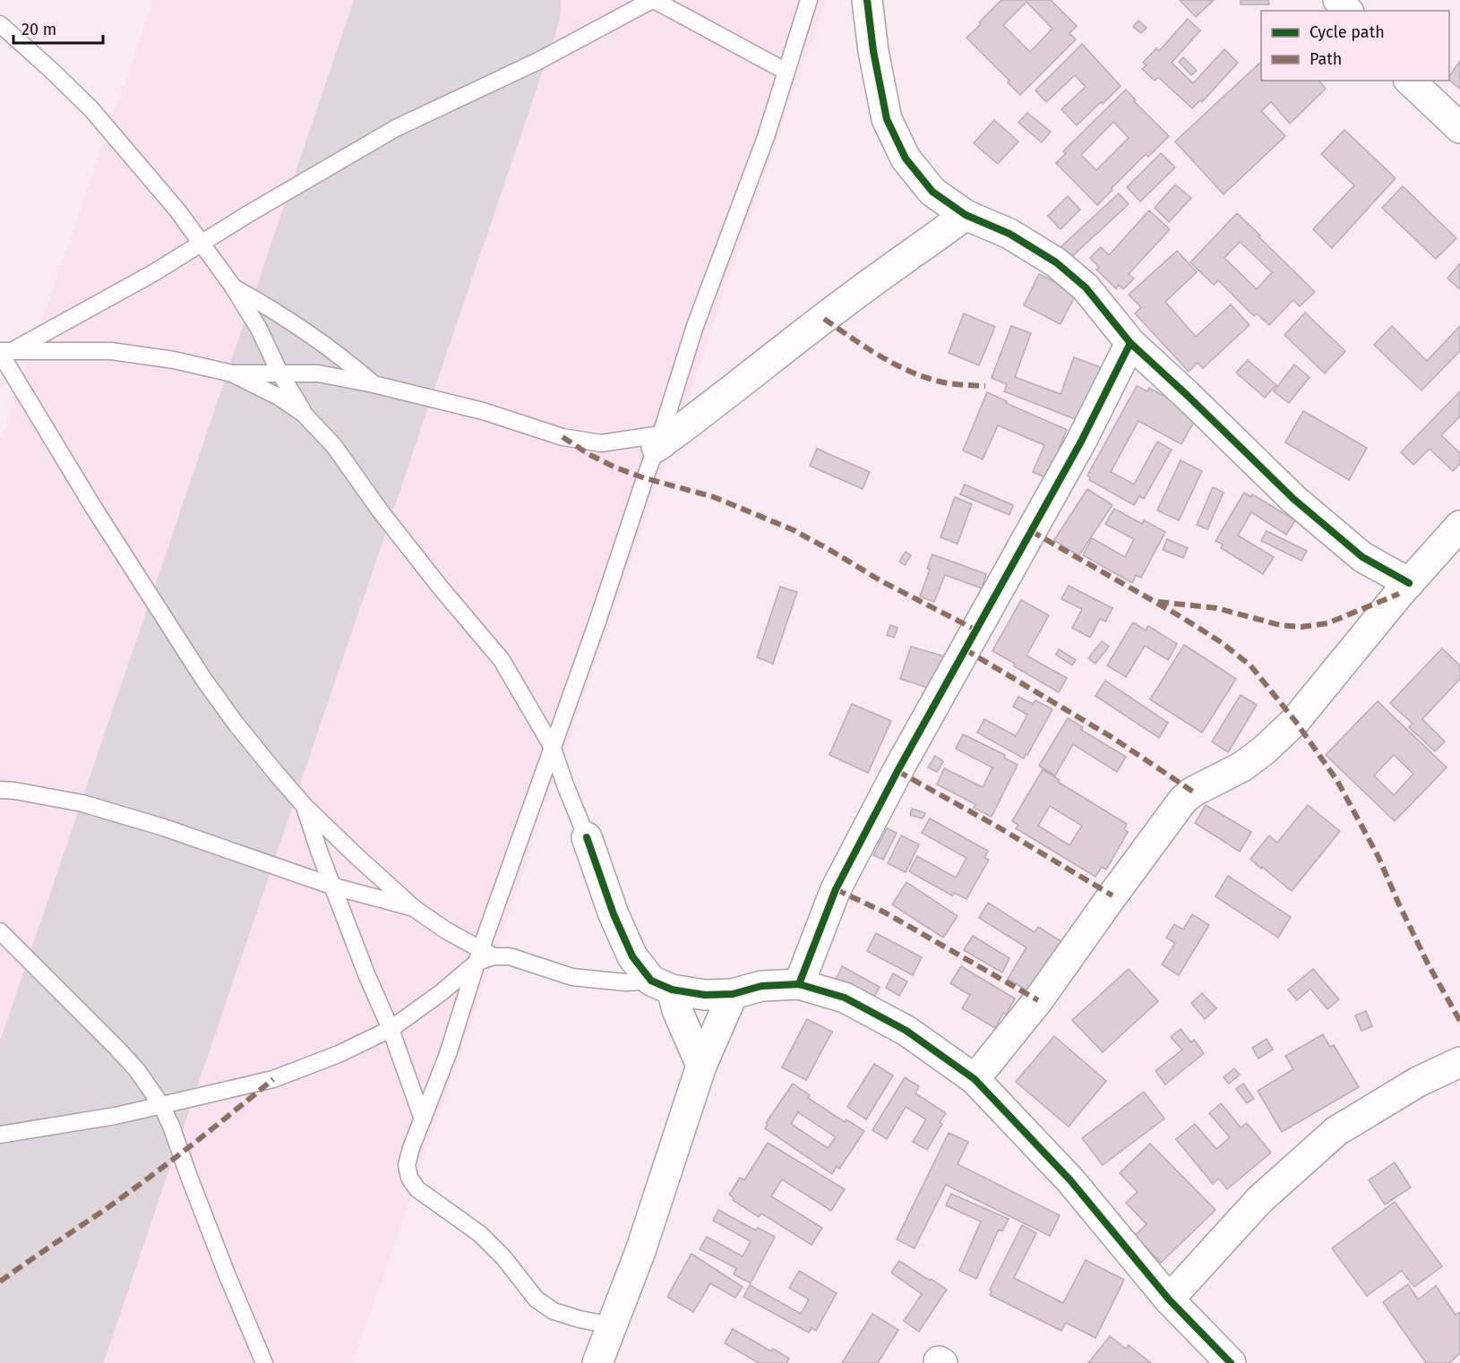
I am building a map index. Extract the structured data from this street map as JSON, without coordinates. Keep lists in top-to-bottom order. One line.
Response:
{"legend":["Cycle path","Path"],"scale_bar":"20 m"}
